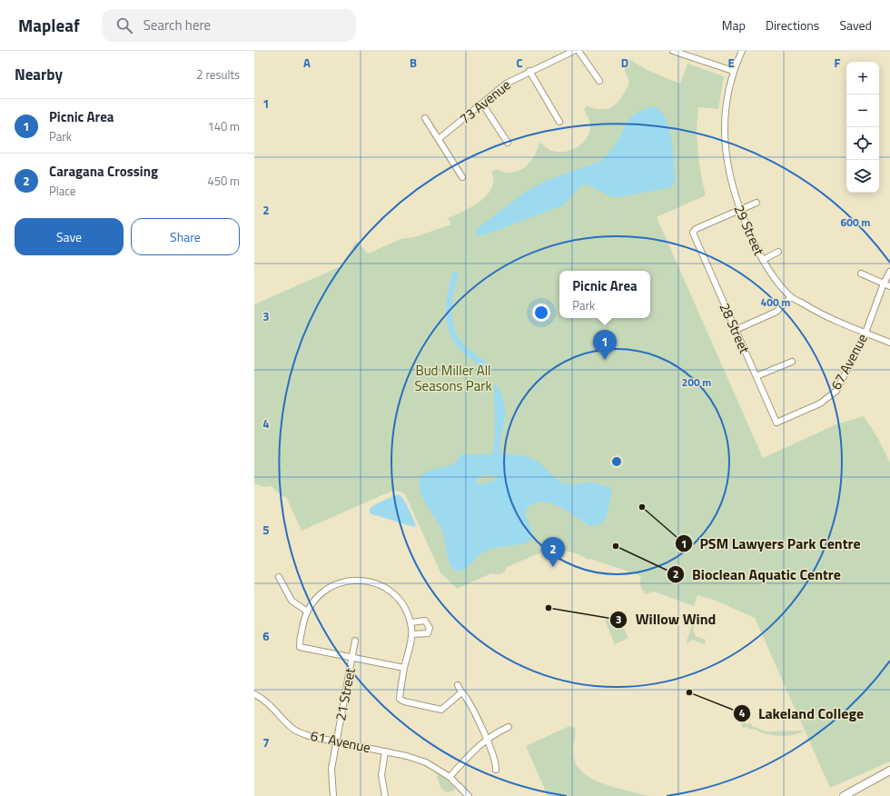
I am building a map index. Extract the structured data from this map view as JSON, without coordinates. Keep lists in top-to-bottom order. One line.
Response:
{"streets":{"street":["73 Avenue","29 Street","28 Street","67 Avenue","21 Street","61 Avenue"]},"crossings":[["29 Street","28 Street"],["29 Street","67 Avenue"],["28 Street","67 Avenue"],["21 Street","61 Avenue"]],"parks":["Bud Miller All Seasons Park"],"places":["PSM Lawyers Park Centre","Bioclean Aquatic Centre","Willow Wind","Lakeland College"],"page":{"header":"Mapleaf","search":"Search here","nav":["Map","Directions","Saved"],"heading":["Nearby","2 results"],"map_buttons":["+","−"],"list":[{"mark":"1","name":"Picnic Area","note":"Park","value":"140 m"},{"mark":"2","name":"Caragana Crossing","note":"Place","value":"450 m"}],"buttons":["Save","Share"],"popup":["Picnic Area","Park"],"pins":["1","2"]},"grid":{"columns":["A","B","C","D","E","F"],"rows":["1","2","3","4","5","6","7"]},"rings":["600 m","400 m","200 m"]}
